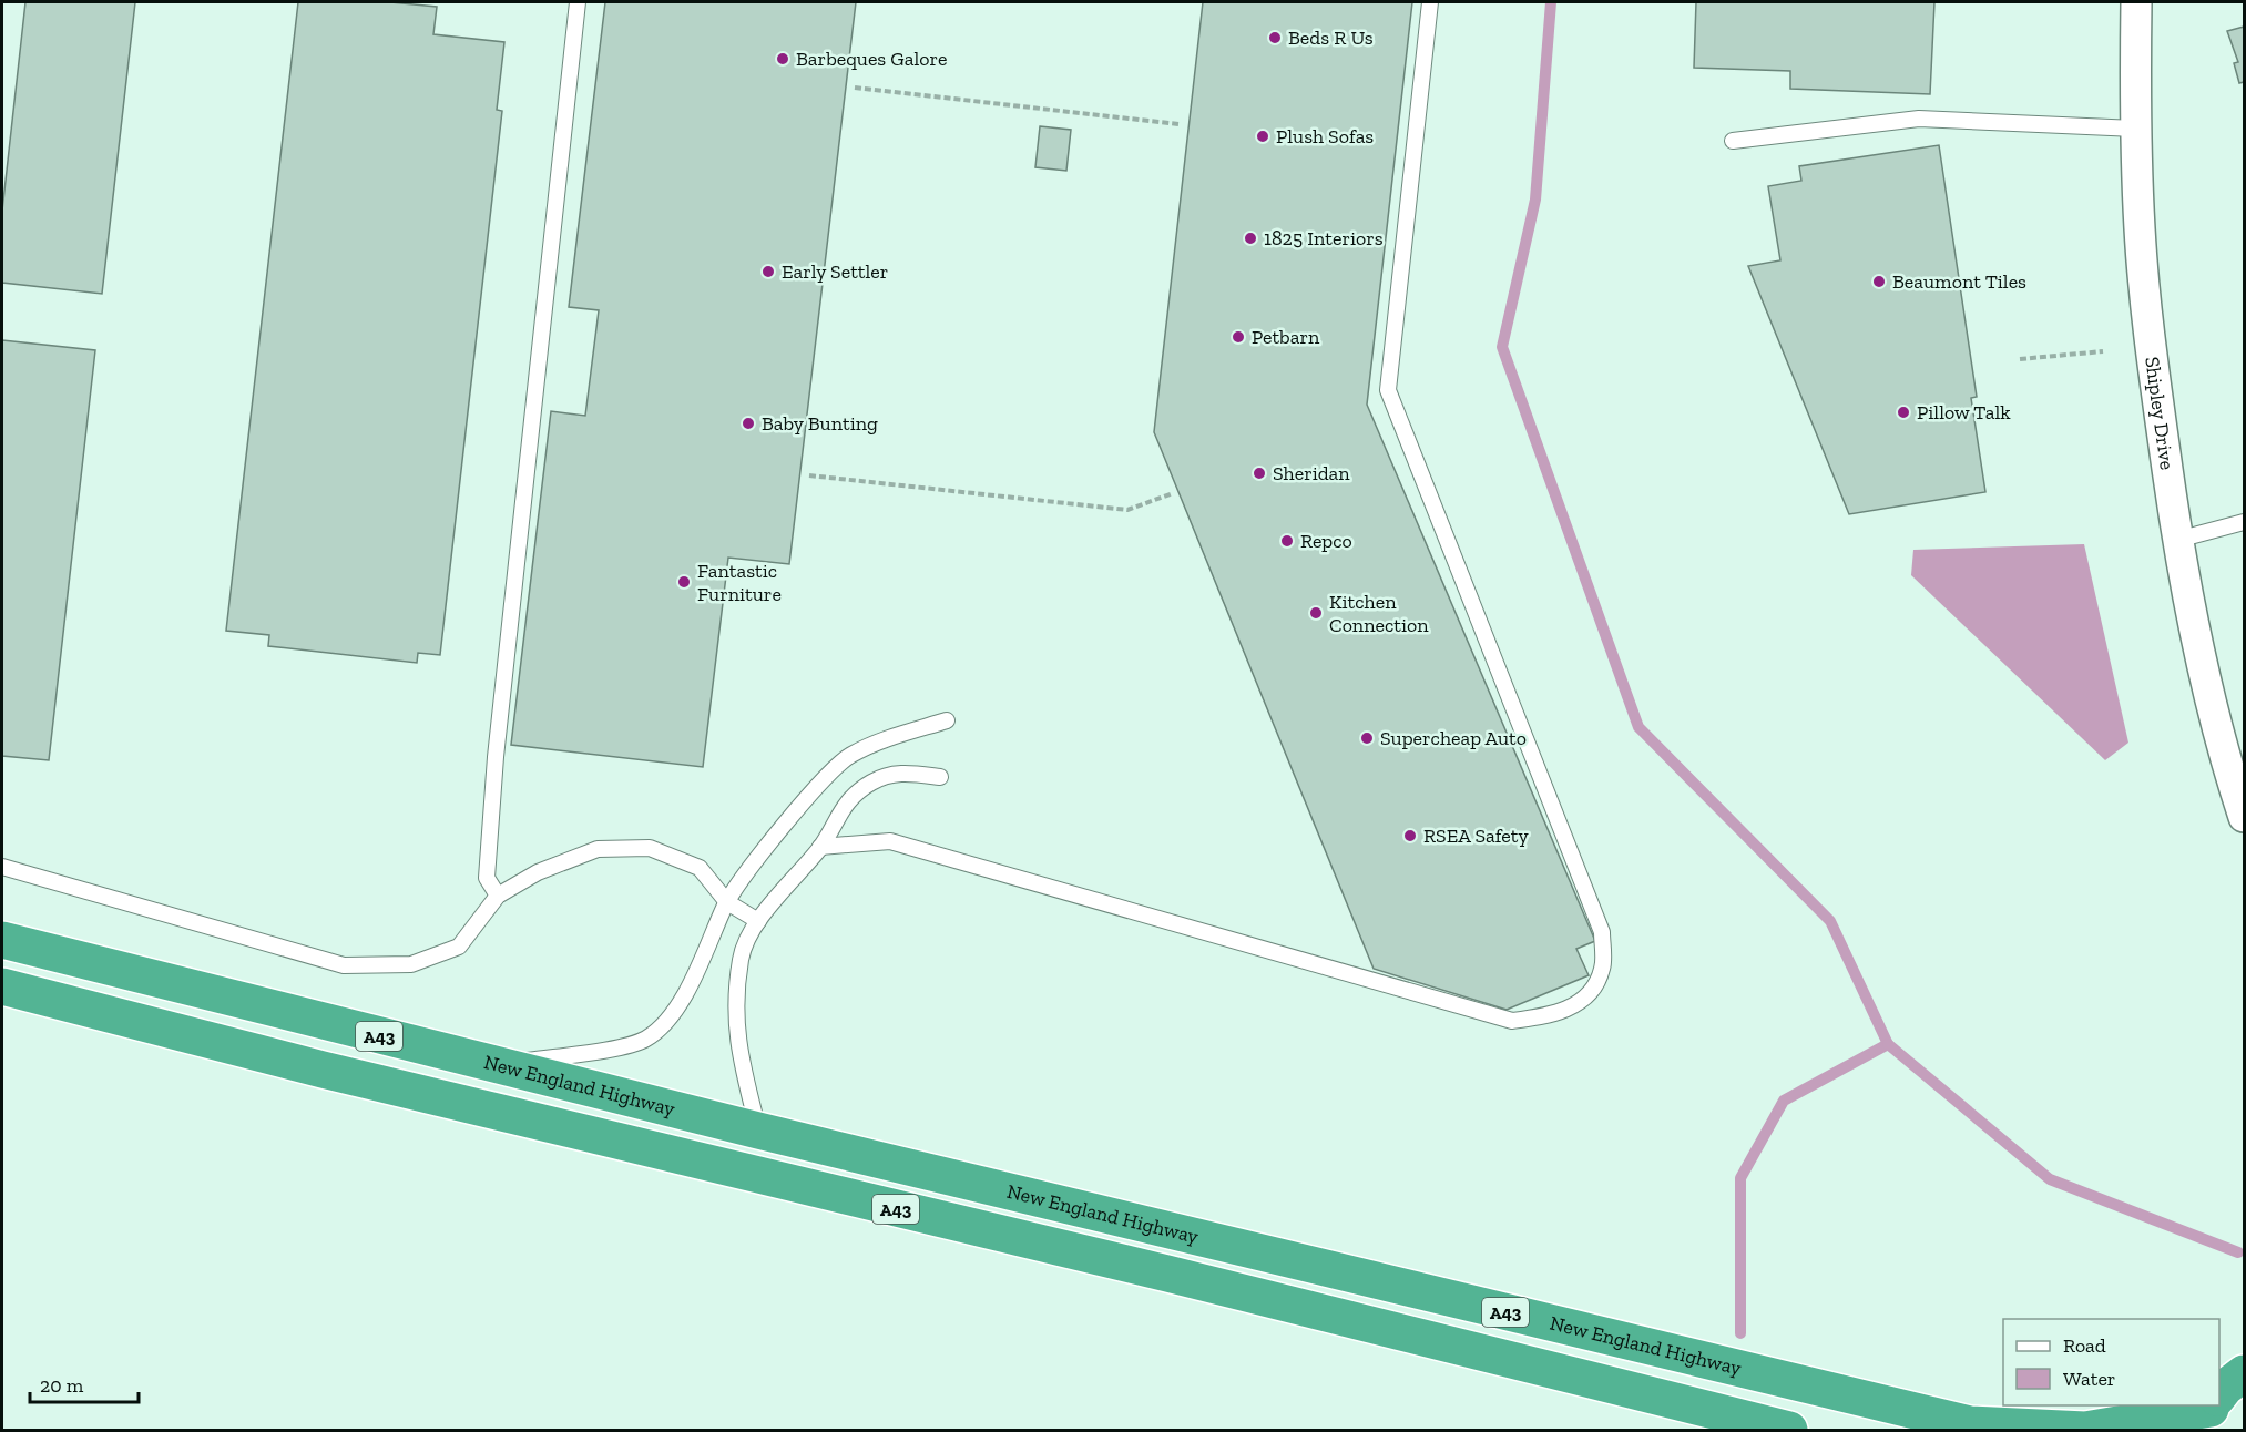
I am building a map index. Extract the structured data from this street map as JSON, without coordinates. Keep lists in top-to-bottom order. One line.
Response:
{"streets":{"highway":["A43","New England Highway"],"street":["Shipley Drive"]},"places":["Beds R Us","Barbeques Galore","Plush Sofas","1825 Interiors","Early Settler","Beaumont Tiles","Petbarn","Pillow Talk","Baby Bunting","Sheridan","Repco","Fantastic Furniture","Kitchen Connection","Supercheap Auto","RSEA Safety"],"legend":["Road","Water"],"scale_bar":"20 m"}
